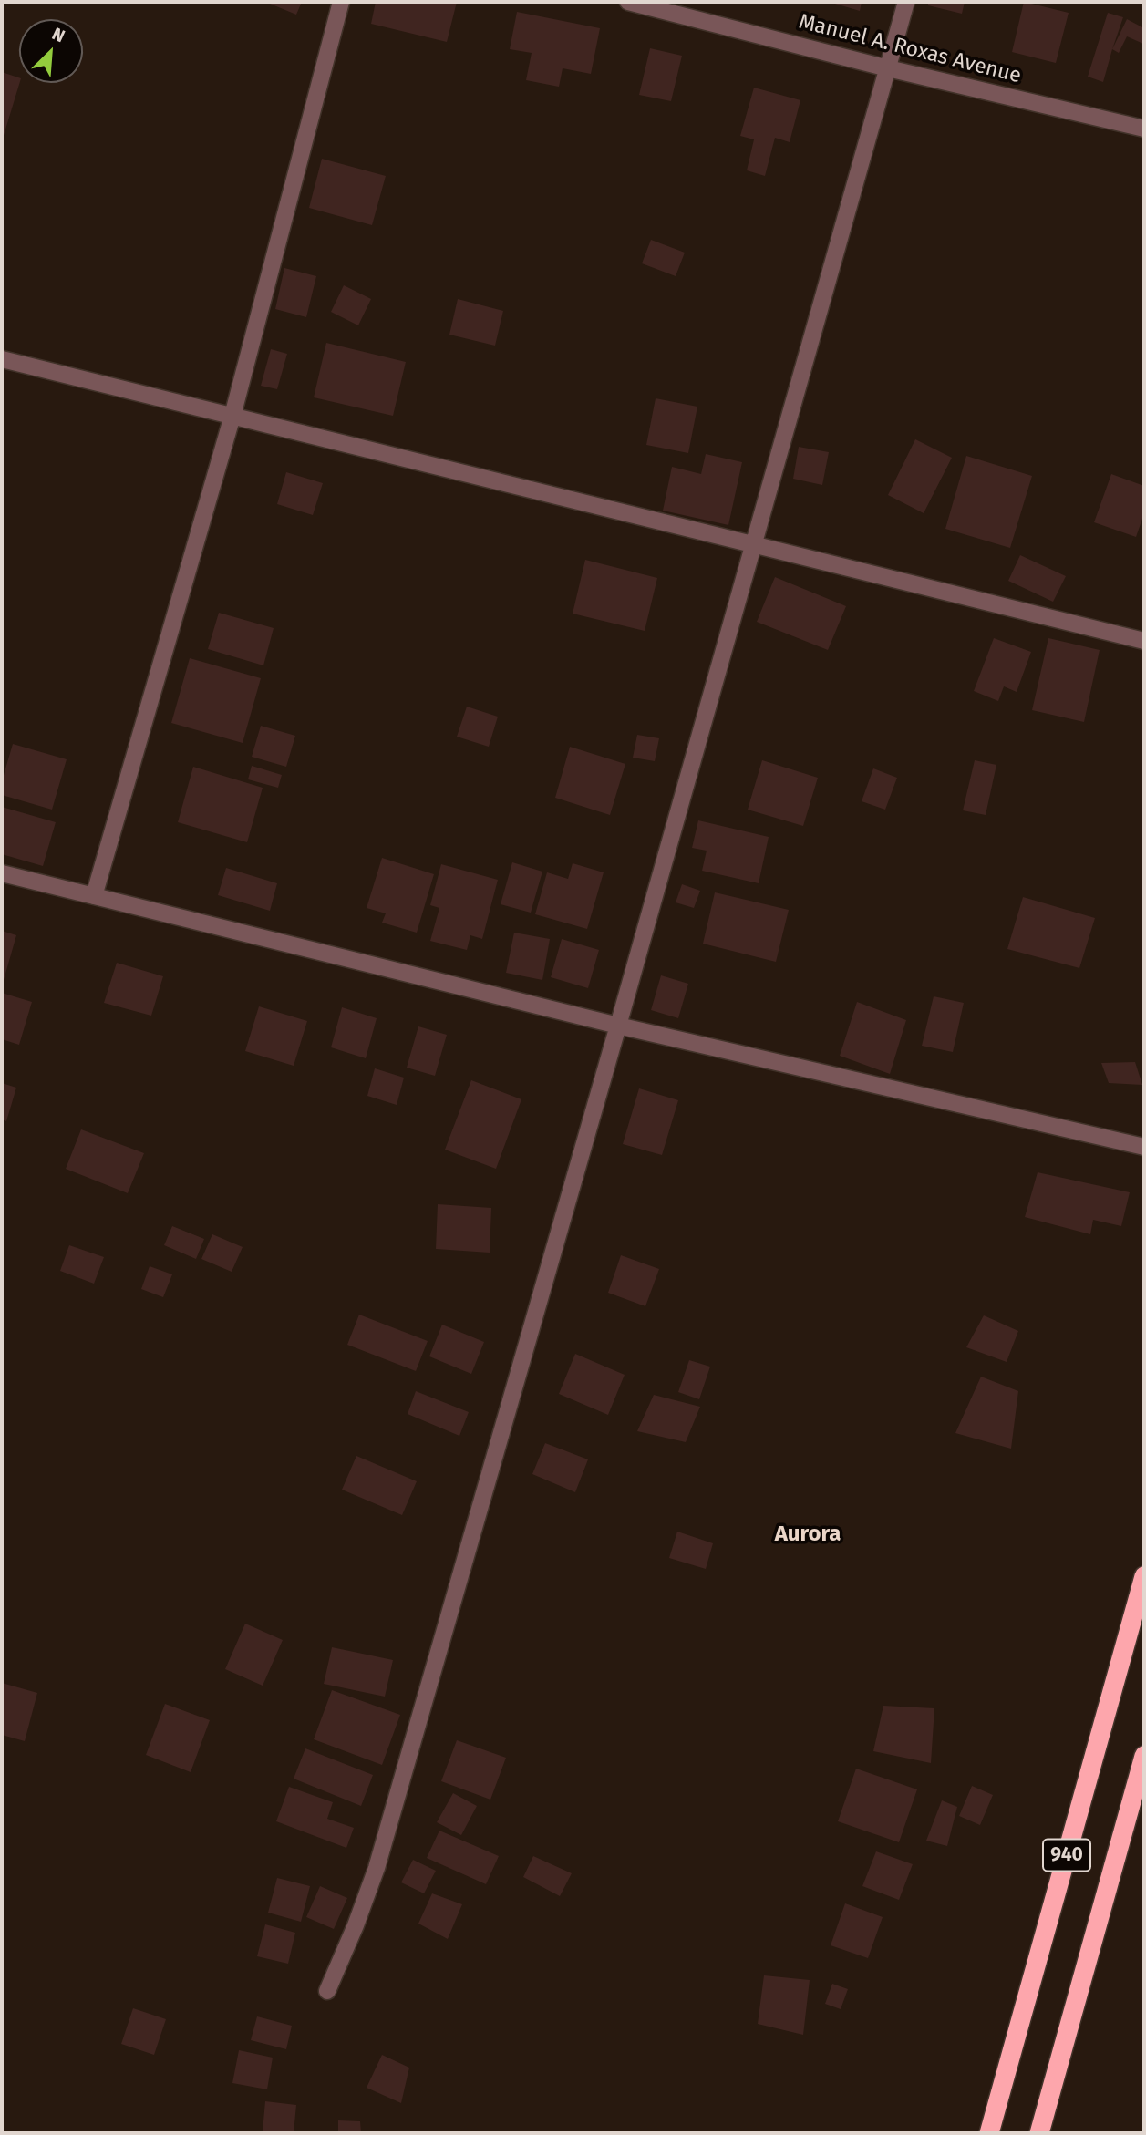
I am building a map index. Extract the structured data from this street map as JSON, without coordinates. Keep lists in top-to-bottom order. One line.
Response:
{"streets":{"highway":["940"],"street":["Manuel A. Roxas Avenue"]},"districts":["Aurora"],"north":"top right"}
